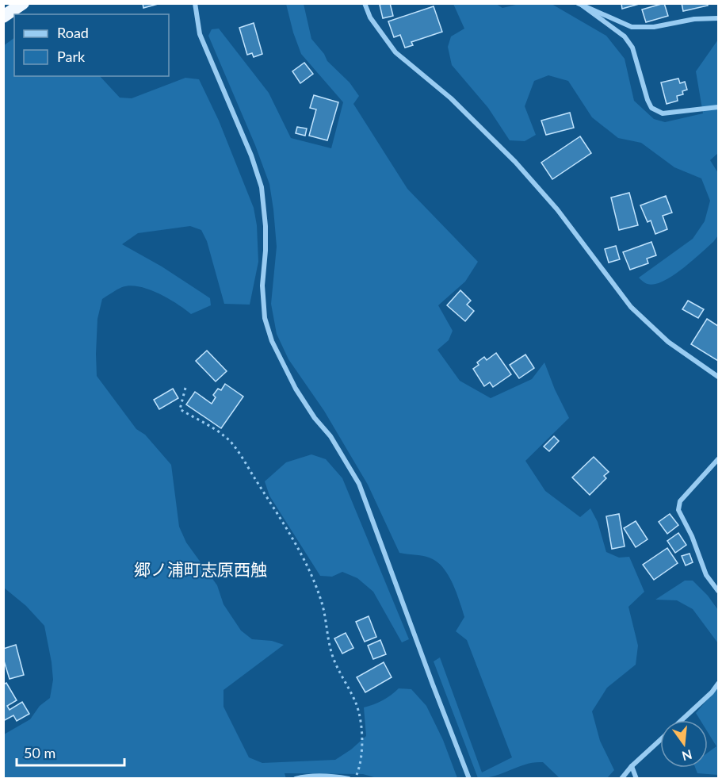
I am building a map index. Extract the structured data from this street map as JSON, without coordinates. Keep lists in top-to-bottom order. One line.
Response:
{"districts":["郷ノ浦町志原西触"],"legend":["Road","Park"],"scale_bar":"50 m","north":"bottom"}
